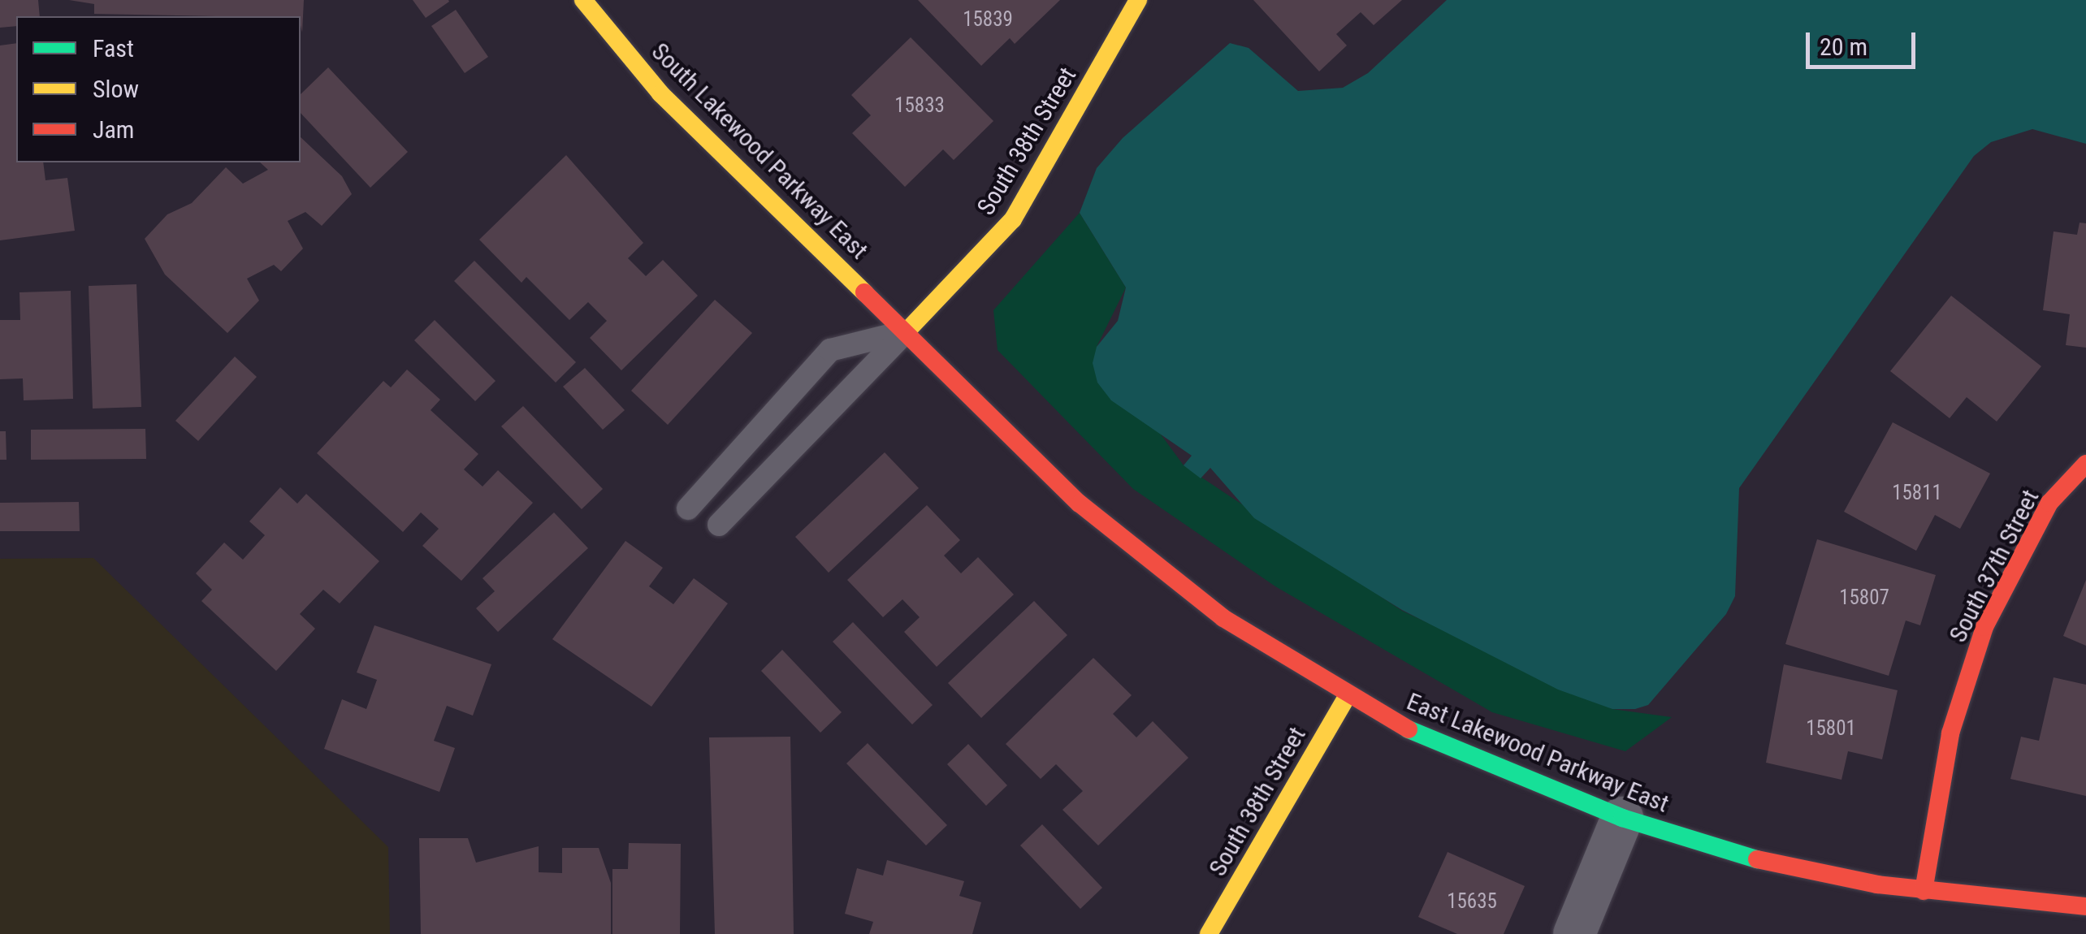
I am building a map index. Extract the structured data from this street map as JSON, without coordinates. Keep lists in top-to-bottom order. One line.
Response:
{"streets":{"street":["South 38th Street","South Lakewood Parkway East","South 37th Street","East Lakewood Parkway East"]},"crossings":[["South 38th Street","South Lakewood Parkway East"],["South 38th Street","East Lakewood Parkway East"],["South Lakewood Parkway East","East Lakewood Parkway East"],["South 37th Street","East Lakewood Parkway East"]],"house_numbers":["15839","15833","15811","15807","15801","15635"],"legend":["Fast","Slow","Jam"],"scale_bar":"20 m"}
